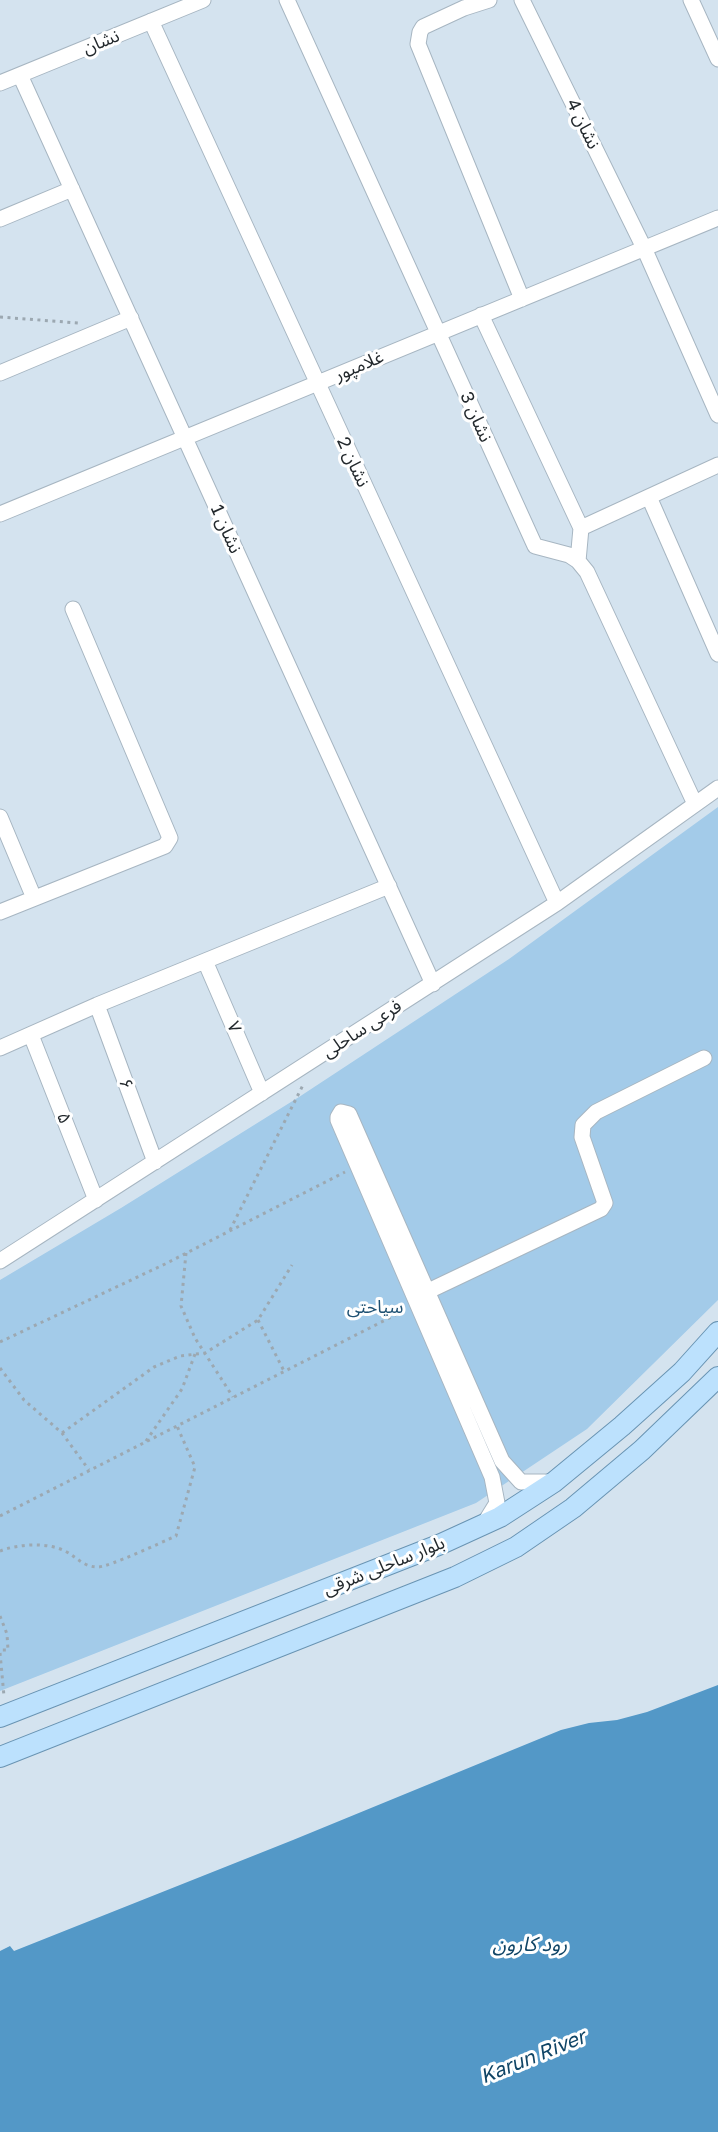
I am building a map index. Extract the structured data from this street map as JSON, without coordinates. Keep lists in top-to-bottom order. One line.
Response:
{"streets":{"main road":["بلوار ساحلی شرقی"],"street":["نشان","نشان 4","غلامپور","نشان 3","نشان 2","نشان 1","۷","فرعی ساحلی","۶","۵"]},"crossings":[["نشان","نشان 2"],["نشان","نشان 1"],["نشان 4","غلامپور"],["غلامپور","نشان 3"],["غلامپور","نشان 2"],["غلامپور","نشان 1"],["نشان 2","فرعی ساحلی"],["نشان 1","فرعی ساحلی"],["۷","فرعی ساحلی"],["فرعی ساحلی","۶"],["فرعی ساحلی","۵"]],"water":["رود کارون","Karun River"],"parks":["سیاحتی"]}
